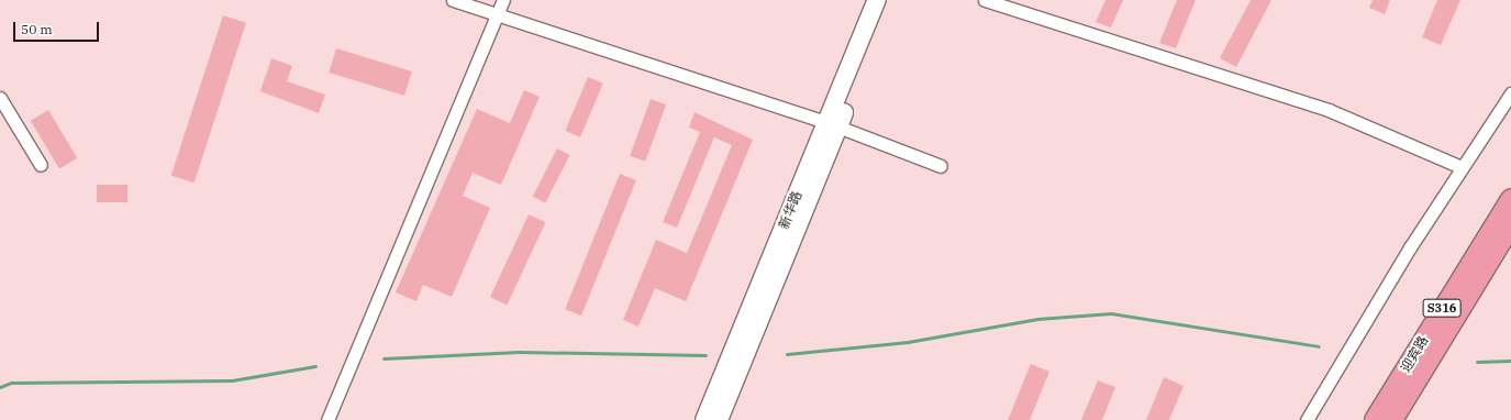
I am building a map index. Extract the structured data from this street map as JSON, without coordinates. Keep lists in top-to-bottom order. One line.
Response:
{"streets":{"main road":["新华路","S316","迎宾路"]},"scale_bar":"50 m"}
